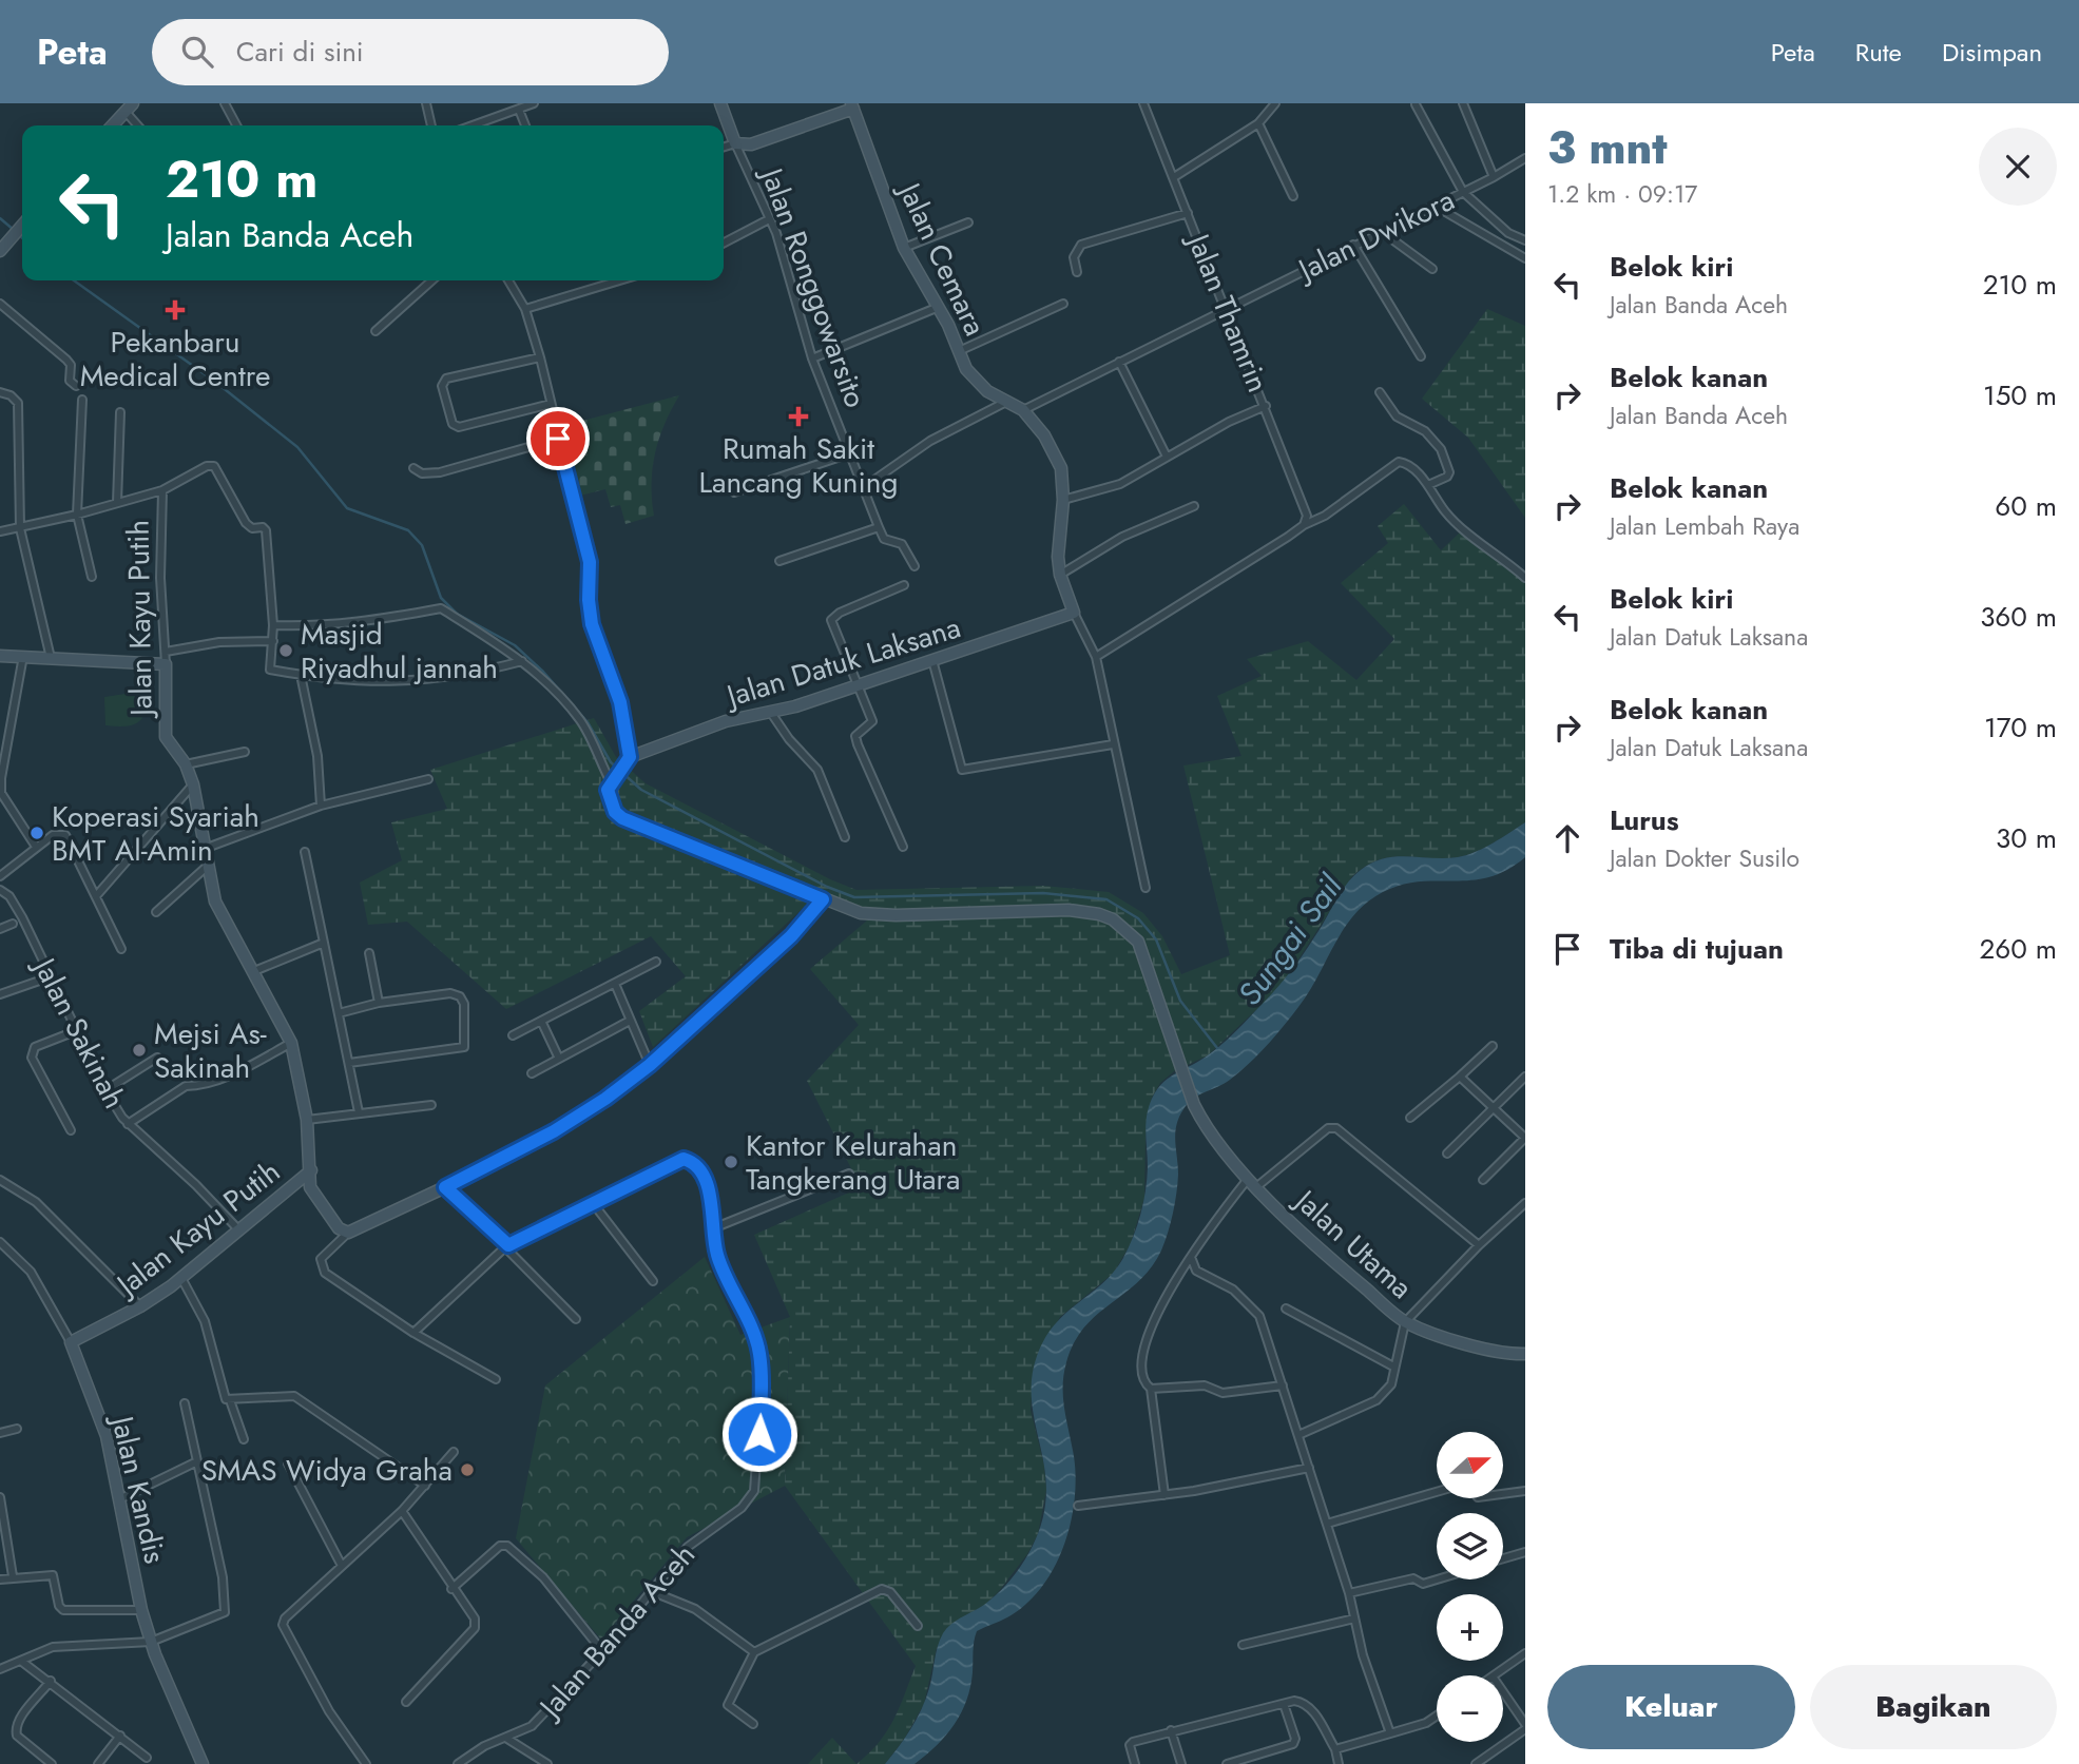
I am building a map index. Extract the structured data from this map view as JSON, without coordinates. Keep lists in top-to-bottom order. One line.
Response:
{"streets":{"street":["Jalan Dwikora","Jalan Cemara","Jalan Ronggowarsito","Jalan Thamrin","Jalan Kayu Putih","Jalan Datuk Laksana","Jalan Sakinah","Jalan Utama","Jalan Kandis","Jalan Banda Aceh"]},"crossings":[["Jalan Dwikora","Jalan Thamrin"],["Jalan Kayu Putih","Jalan Sakinah"],["Jalan Kayu Putih","Jalan Kandis"]],"water":["Sungai Sail"],"places":{"health":["Pekanbaru Medical Centre","Rumah Sakit Lancang Kuning"],"other":["Masjid Riyadhul jannah","Koperasi Syariah BMT Al-Amin","Mejsi As- Sakinah","Kantor Kelurahan Tangkerang Utara","SMAS Widya Graha"]},"north":"right","page":{"header":"Peta","search":"Cari di sini","nav":["Peta","Rute","Disimpan"],"heading":["3 mnt","1.2 km · 09:17"],"turn":["210 m","Jalan Banda Aceh"],"list":[{"name":"Belok kiri","note":"Jalan Banda Aceh","value":"210 m"},{"name":"Belok kanan","note":"Jalan Banda Aceh","value":"150 m"},{"name":"Belok kanan","note":"Jalan Lembah Raya","value":"60 m"},{"name":"Belok kiri","note":"Jalan Datuk Laksana","value":"360 m"},{"name":"Belok kanan","note":"Jalan Datuk Laksana","value":"170 m"},{"name":"Lurus","note":"Jalan Dokter Susilo","value":"30 m"},{"name":"Tiba di tujuan","value":"260 m"}],"map_buttons":["+","−"],"buttons":["Keluar","Bagikan"]}}
